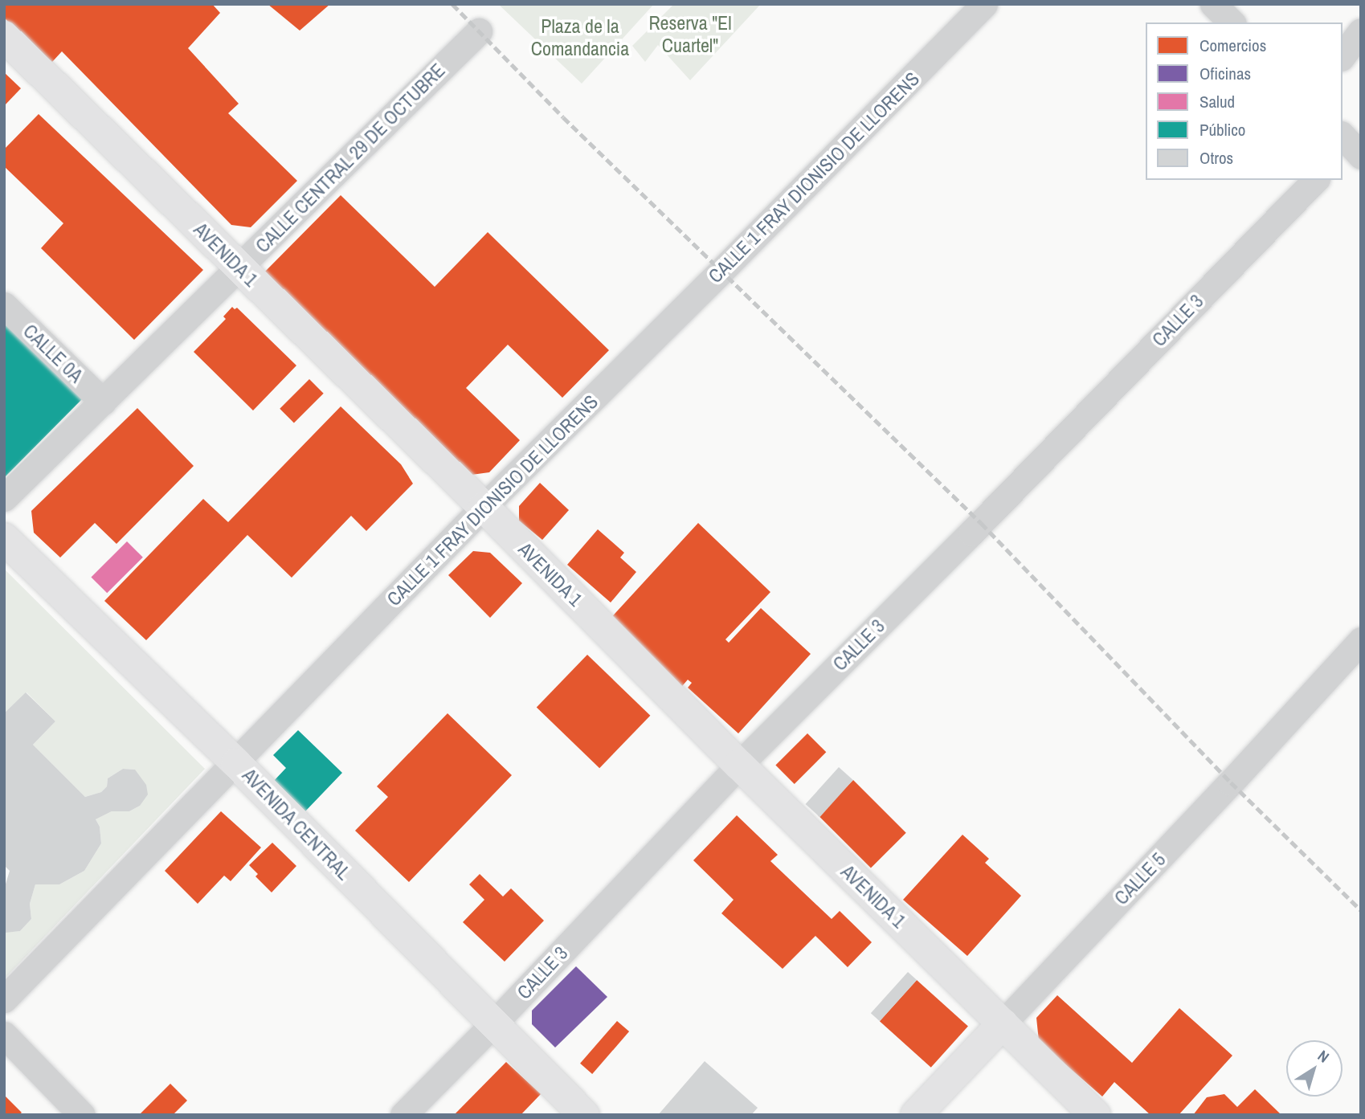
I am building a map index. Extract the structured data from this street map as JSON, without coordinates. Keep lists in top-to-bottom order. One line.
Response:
{"streets":{"main road":["AVENIDA 1","AVENIDA CENTRAL","CALLE 5"],"street":["CALLE CENTRAL 29 DE OCTUBRE","CALLE 1 FRAY DIONISIO DE LLORENS","CALLE 3","CALLE 0A"]},"crossings":[["CALLE CENTRAL 29 DE OCTUBRE","AVENIDA 1"],["CALLE CENTRAL 29 DE OCTUBRE","CALLE 0A"],["CALLE 1 FRAY DIONISIO DE LLORENS","AVENIDA 1"],["CALLE 1 FRAY DIONISIO DE LLORENS","AVENIDA CENTRAL"],["AVENIDA 1","CALLE 3"],["AVENIDA 1","CALLE 5"],["CALLE 3","AVENIDA CENTRAL"]],"parks":["Reserva \"El Cuartel\"","Plaza de la Comandancia"],"legend":["Comercios","Oficinas","Salud","Público","Otros"],"north":"top right"}
